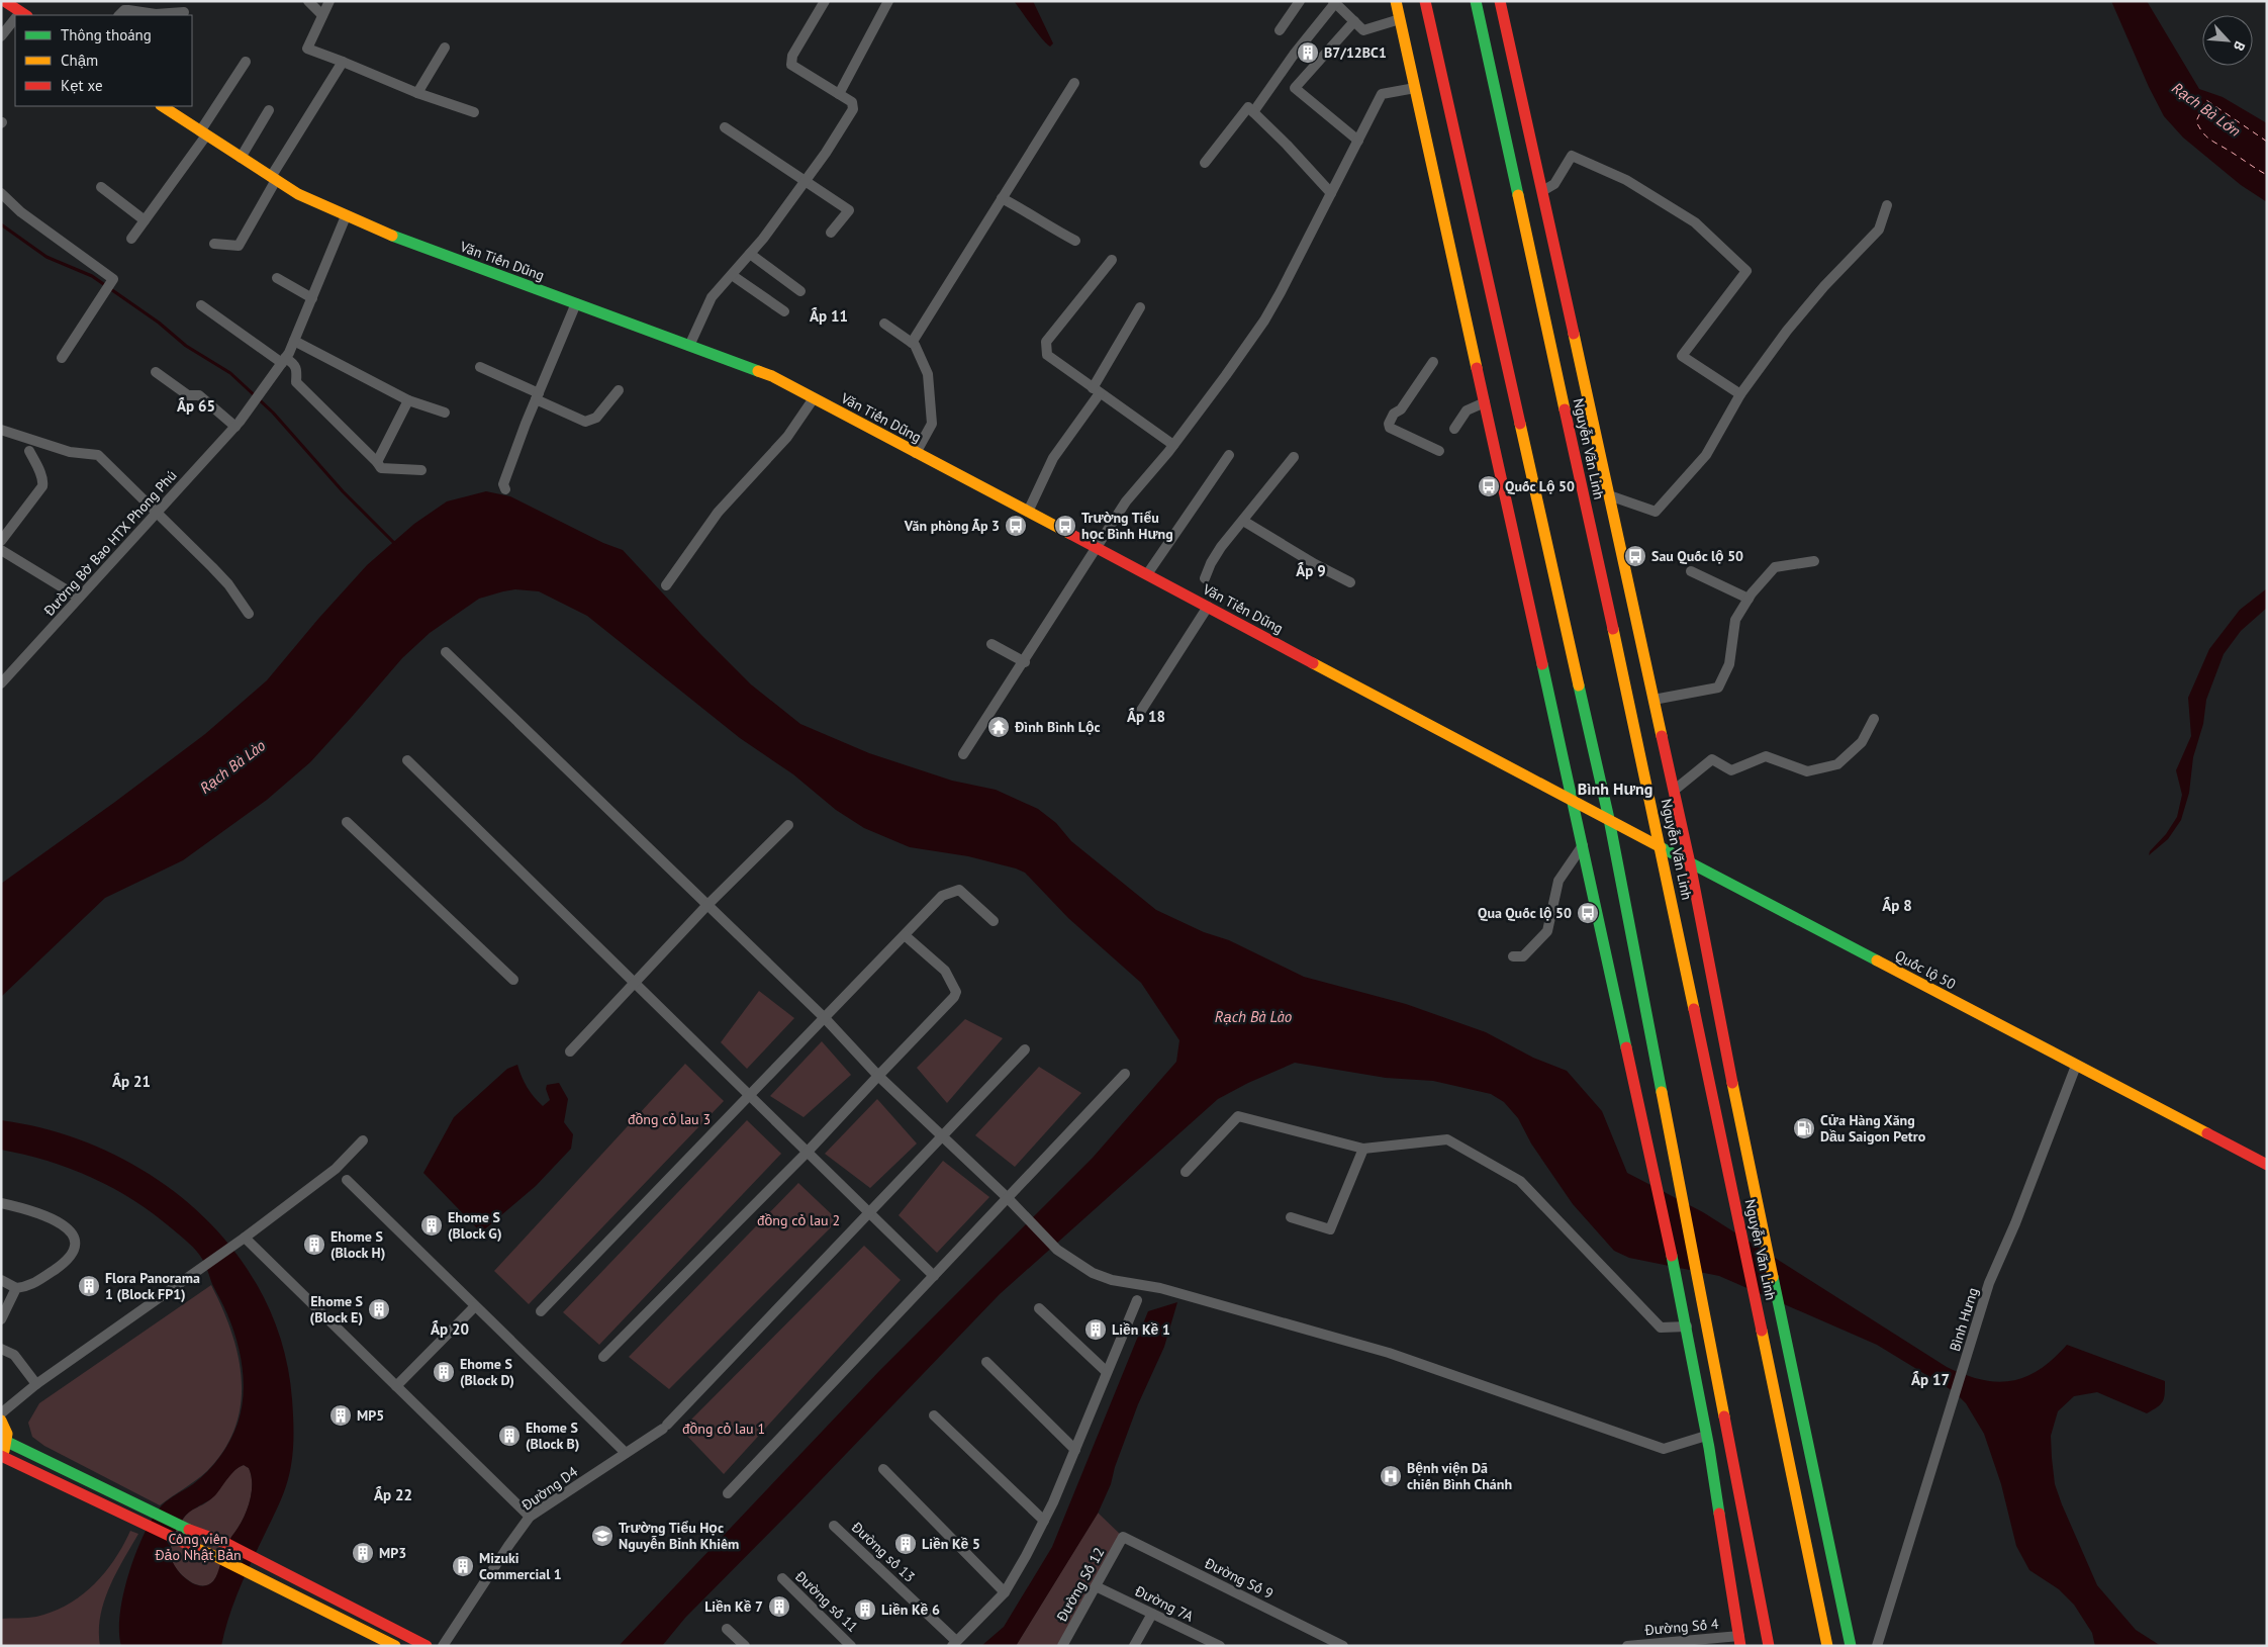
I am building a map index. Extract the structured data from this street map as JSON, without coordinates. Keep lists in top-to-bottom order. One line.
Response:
{"streets":{"main road":["Văn Tiến Dũng","Nguyễn Văn Linh","Quốc lộ 50"],"street":["Đường Bờ Bao HTX Phong Phú","Bình Hưng","Đường D4","Đường số 13","Đường Số 9","Đường Số 12","Đường số 11","Đường 7A","Đường Số 4"]},"crossings":[["Văn Tiến Dũng","Quốc lộ 50"],["Nguyễn Văn Linh","Quốc lộ 50"],["Quốc lộ 50","Bình Hưng"],["Đường Số 9","Đường Số 12"],["Đường Số 12","Đường 7A"]],"districts":["Ấp 11","Ấp 65","Ấp 9","Ấp 18","Bình Hưng","Ấp 8","Ấp 21","Ấp 20","Ấp 17","Ấp 22"],"water":["Rạch Bà Lớn","Rạch Bà Lào"],"parks":["đồng cỏ lau 3","đồng cỏ lau 2","đồng cỏ lau 1","Công viên Đảo Nhật Bản"],"places":{"building":["B7/12BC1","Ehome S (Block G)","Ehome S (Block H)","Flora Panorama 1 (Block FP1)","Ehome S (Block E)","Liền Kề 1","Ehome S (Block D)","MP5","Ehome S (Block B)","Liền Kề 5","MP3","Mizuki Commercial 1","Liền Kề 7","Liền Kề 6"],"bus stop":["Quốc Lộ 50","Văn phòng Ấp 3","Trường Tiểu học Bình Hưng","Sau Quốc lộ 50","Qua Quốc lộ 50"],"temple":["Đình Bình Lộc"],"fuel station":["Cửa Hàng Xăng Dầu Saigon Petro"],"hospital":["Bệnh viện Dã chiến Bình Chánh"],"school or university":["Trường Tiểu Học Nguyễn Bỉnh Khiêm"]},"legend":["Thông thoáng","Chậm","Kẹt xe"],"north":"bottom right"}
